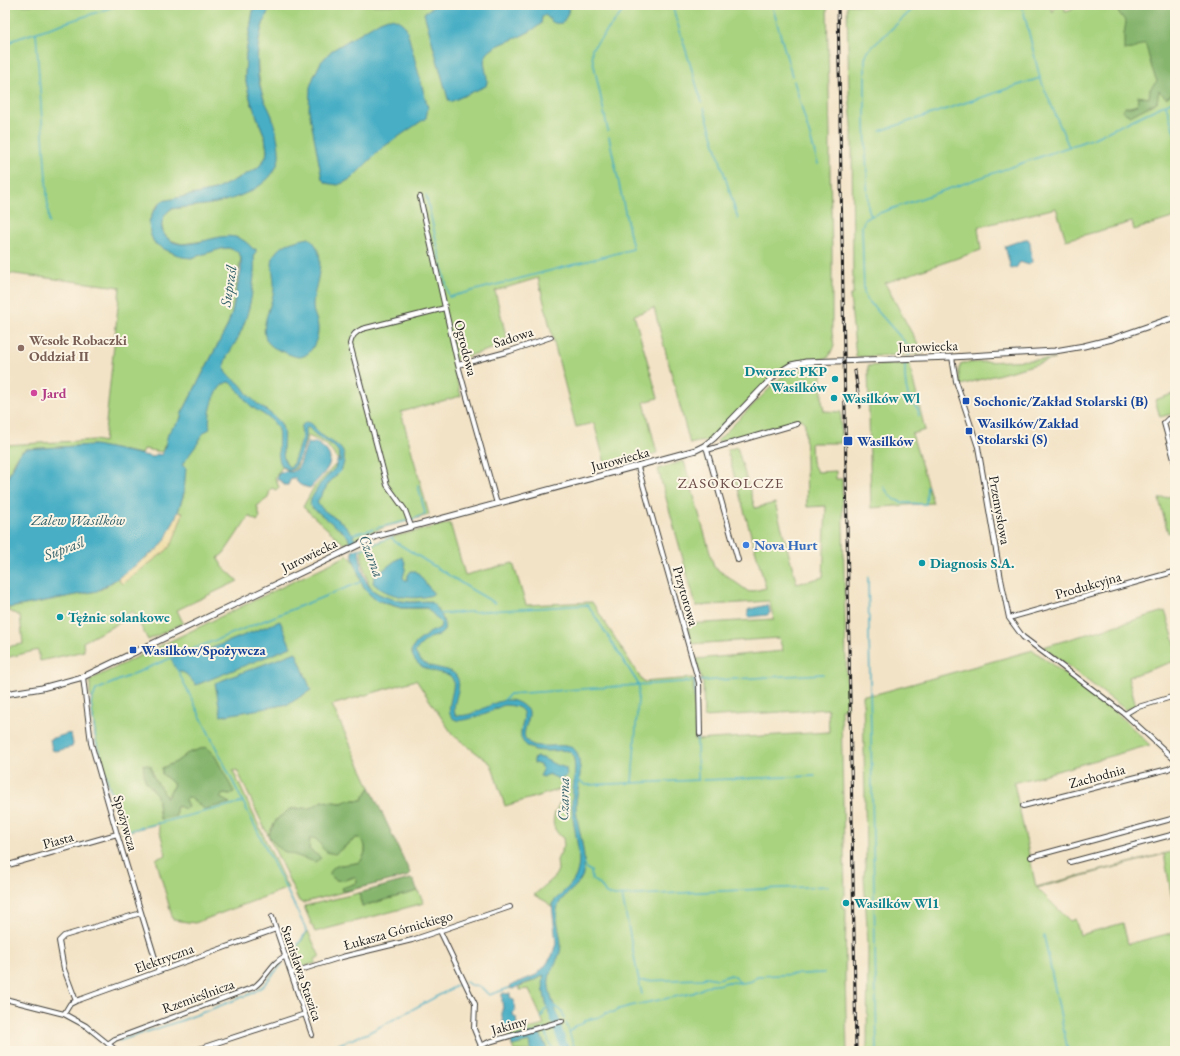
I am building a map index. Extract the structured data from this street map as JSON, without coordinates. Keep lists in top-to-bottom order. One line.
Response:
{"streets":{"street":["Sadowa","Jurowiecka","Ogrodowa","Przemysłowa","Produkcyjna","Przytorowa","Zachodnia","Spożywcza","Piasta","Łukasza Górnickiego","Elektryczna","Stanisława Staszica","Rzemieślnicza","Jakimy"]},"crossings":[["Sadowa","Ogrodowa"],["Jurowiecka","Ogrodowa"],["Jurowiecka","Przemysłowa"],["Jurowiecka","Przytorowa"],["Jurowiecka","Spożywcza"],["Przemysłowa","Produkcyjna"],["Spożywcza","Piasta"],["Spożywcza","Elektryczna"],["Łukasza Górnickiego","Stanisława Staszica"],["Elektryczna","Stanisława Staszica"],["Stanisława Staszica","Rzemieślnicza"]],"districts":["ZASOKOLCZE"],"water":["Supraśl","Zalew Wasilków","Czarna"],"places":{"other":["Wesołe Robaczki Oddział II","Dworzec PKP Wasilków","Jard","Wasilków Wl","Nova Hurt","Diagnosis S.A.","Tężnie solankowe","Wasilków Wl1"],"transit":["Sochonie/Zakład Stolarski (B)","Wasilków/Zakład Stolarski (S)","Wasilków","Wasilków/Spożywcza"]}}
